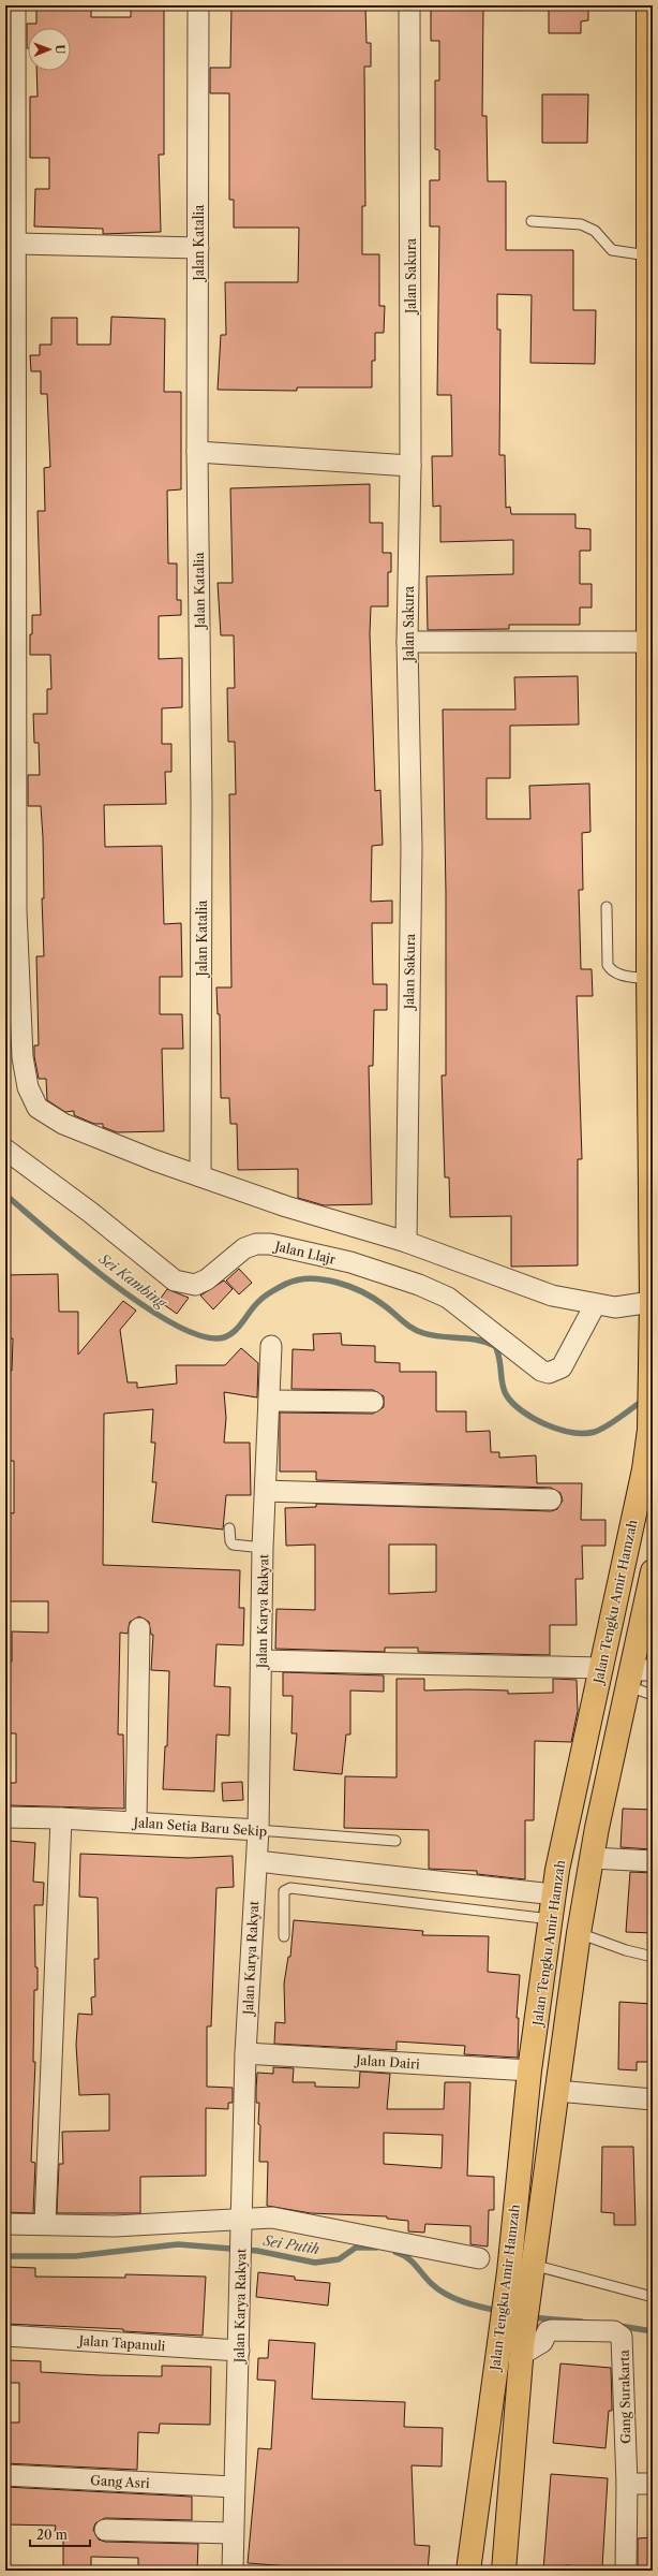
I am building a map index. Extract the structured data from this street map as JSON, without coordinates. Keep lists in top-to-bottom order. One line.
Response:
{"streets":{"main road":["Jalan Tengku Amir Hamzah"],"street":["Jalan Katalia","Jalan Sakura","Jalan Llajr","Jalan Karya Rakyat","Jalan Setia Baru Sekip","Jalan Dairi","Jalan Tapanuli","Gang Surakarta","Gang Asri"]},"crossings":[["Jalan Tengku Amir Hamzah","Jalan Dairi"],["Jalan Tengku Amir Hamzah","Gang Surakarta"],["Jalan Karya Rakyat","Jalan Setia Baru Sekip"],["Jalan Karya Rakyat","Jalan Dairi"],["Jalan Karya Rakyat","Jalan Tapanuli"],["Jalan Karya Rakyat","Gang Asri"]],"water":["Sei Kambing","Sei Putih"],"scale_bar":"20 m","north":"right"}
